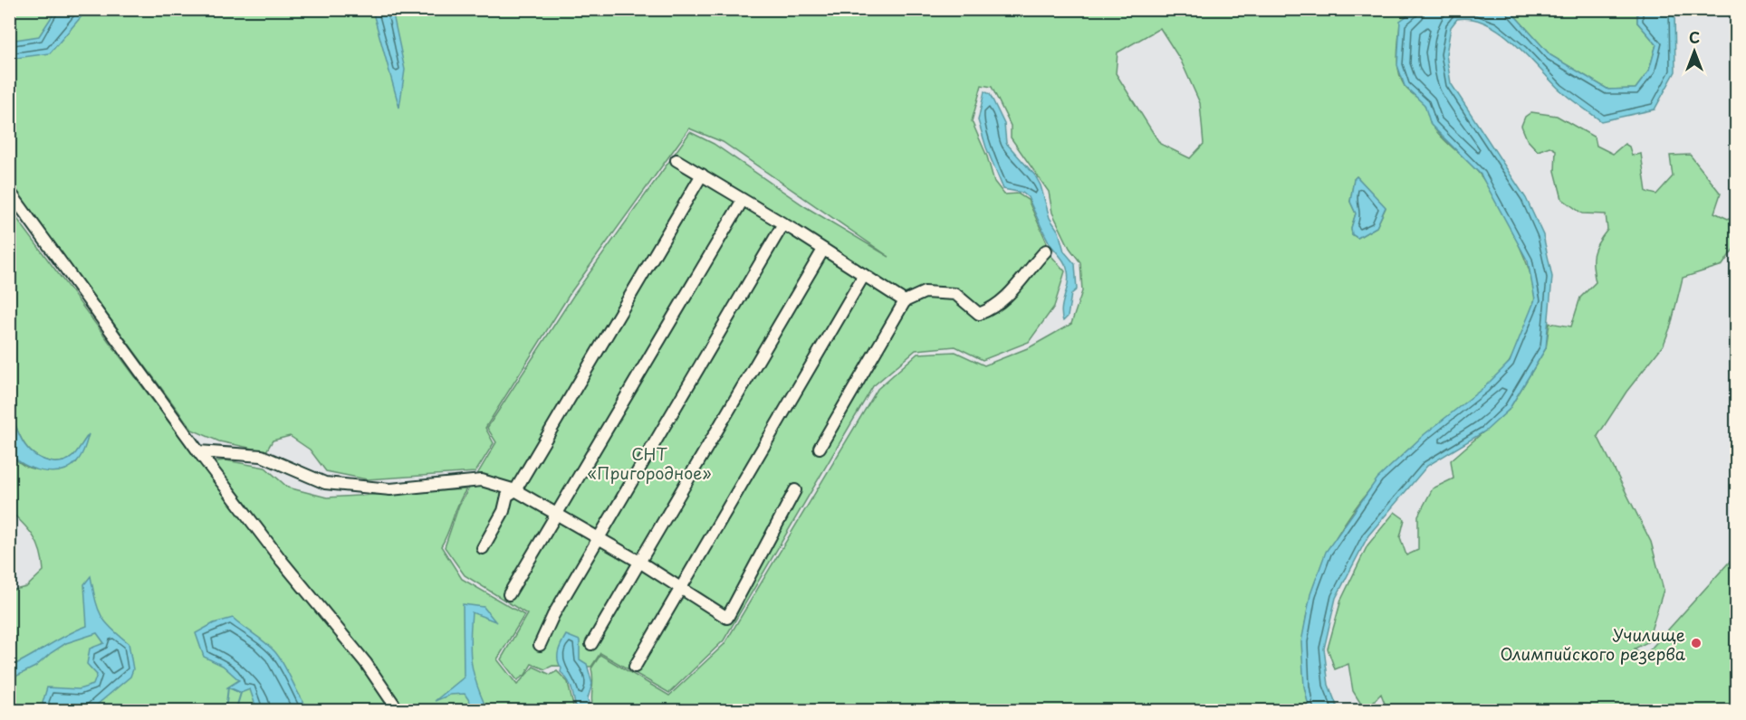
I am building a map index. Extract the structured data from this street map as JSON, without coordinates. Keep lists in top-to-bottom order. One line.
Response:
{"parks":["СНТ «Пригородное»"],"places":["Училище Олимпийского резерва"],"north":"top"}
